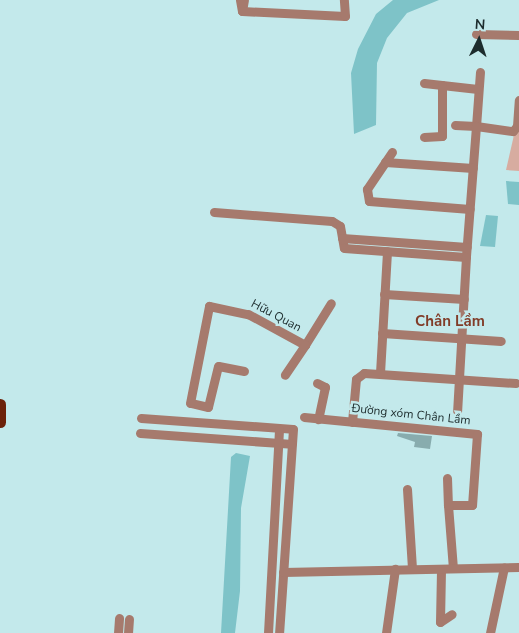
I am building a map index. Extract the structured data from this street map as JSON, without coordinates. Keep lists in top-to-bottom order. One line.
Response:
{"streets":{"street":["Hữu Quan","Đường xóm Chân Lầm"]},"districts":["Chân Lầm"],"north":"top"}
